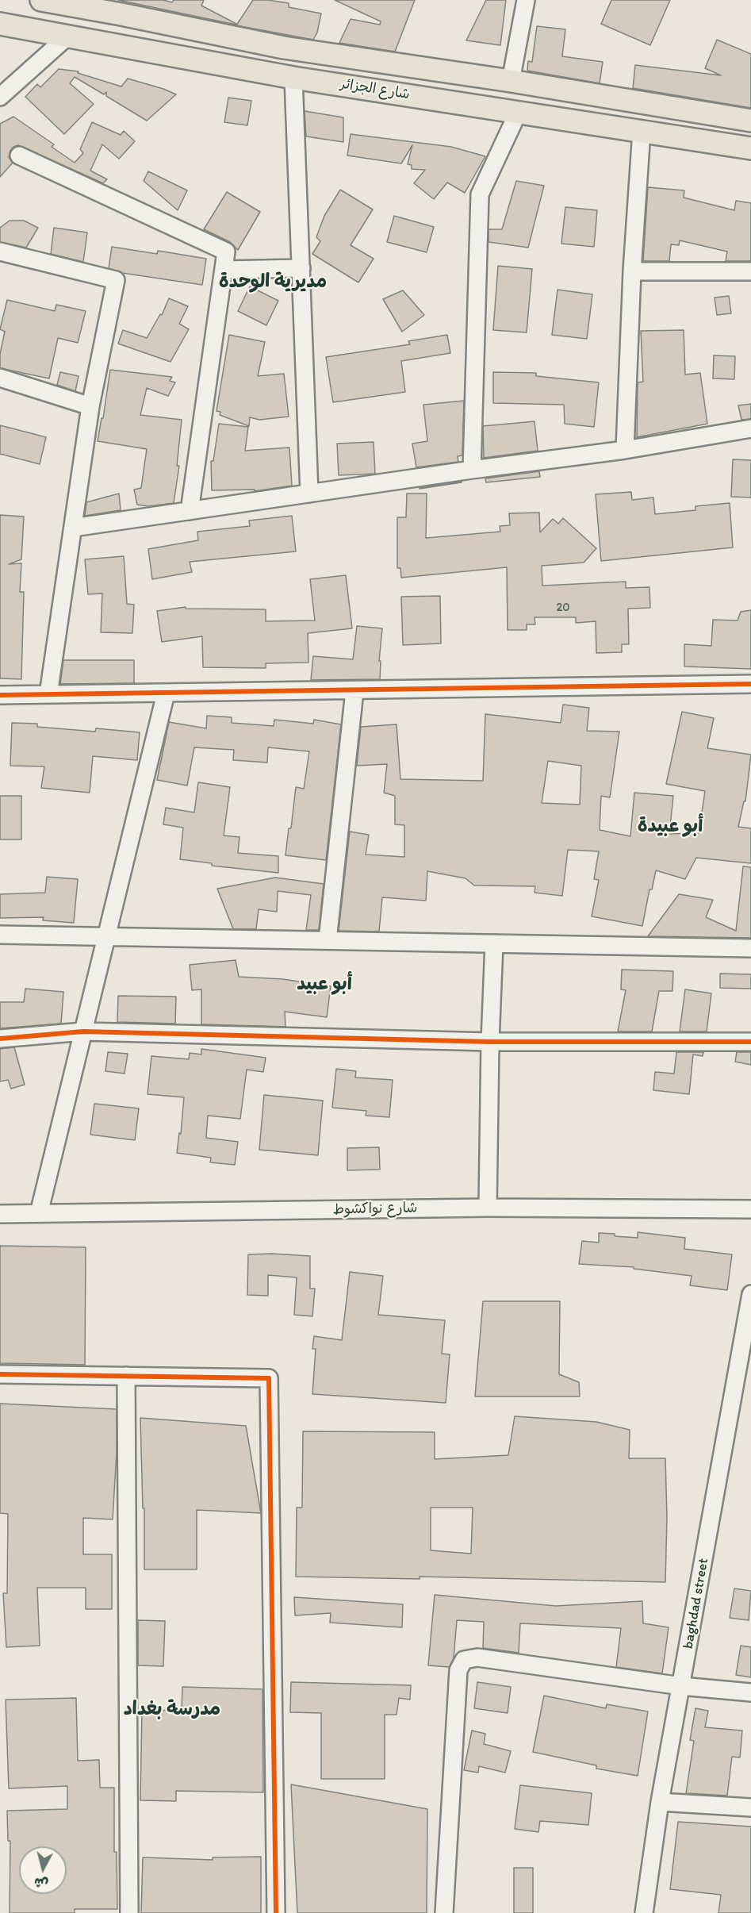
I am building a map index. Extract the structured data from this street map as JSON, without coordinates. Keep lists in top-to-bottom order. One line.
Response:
{"streets":{"main road":["شارع الجزائر"],"street":["شارع نواكشوط","baghdad street"]},"districts":["مديرية الوحدة","أبو عبيدة","أبو عبيد","مدرسة بغداد"],"house_numbers":["20"],"north":"bottom"}
